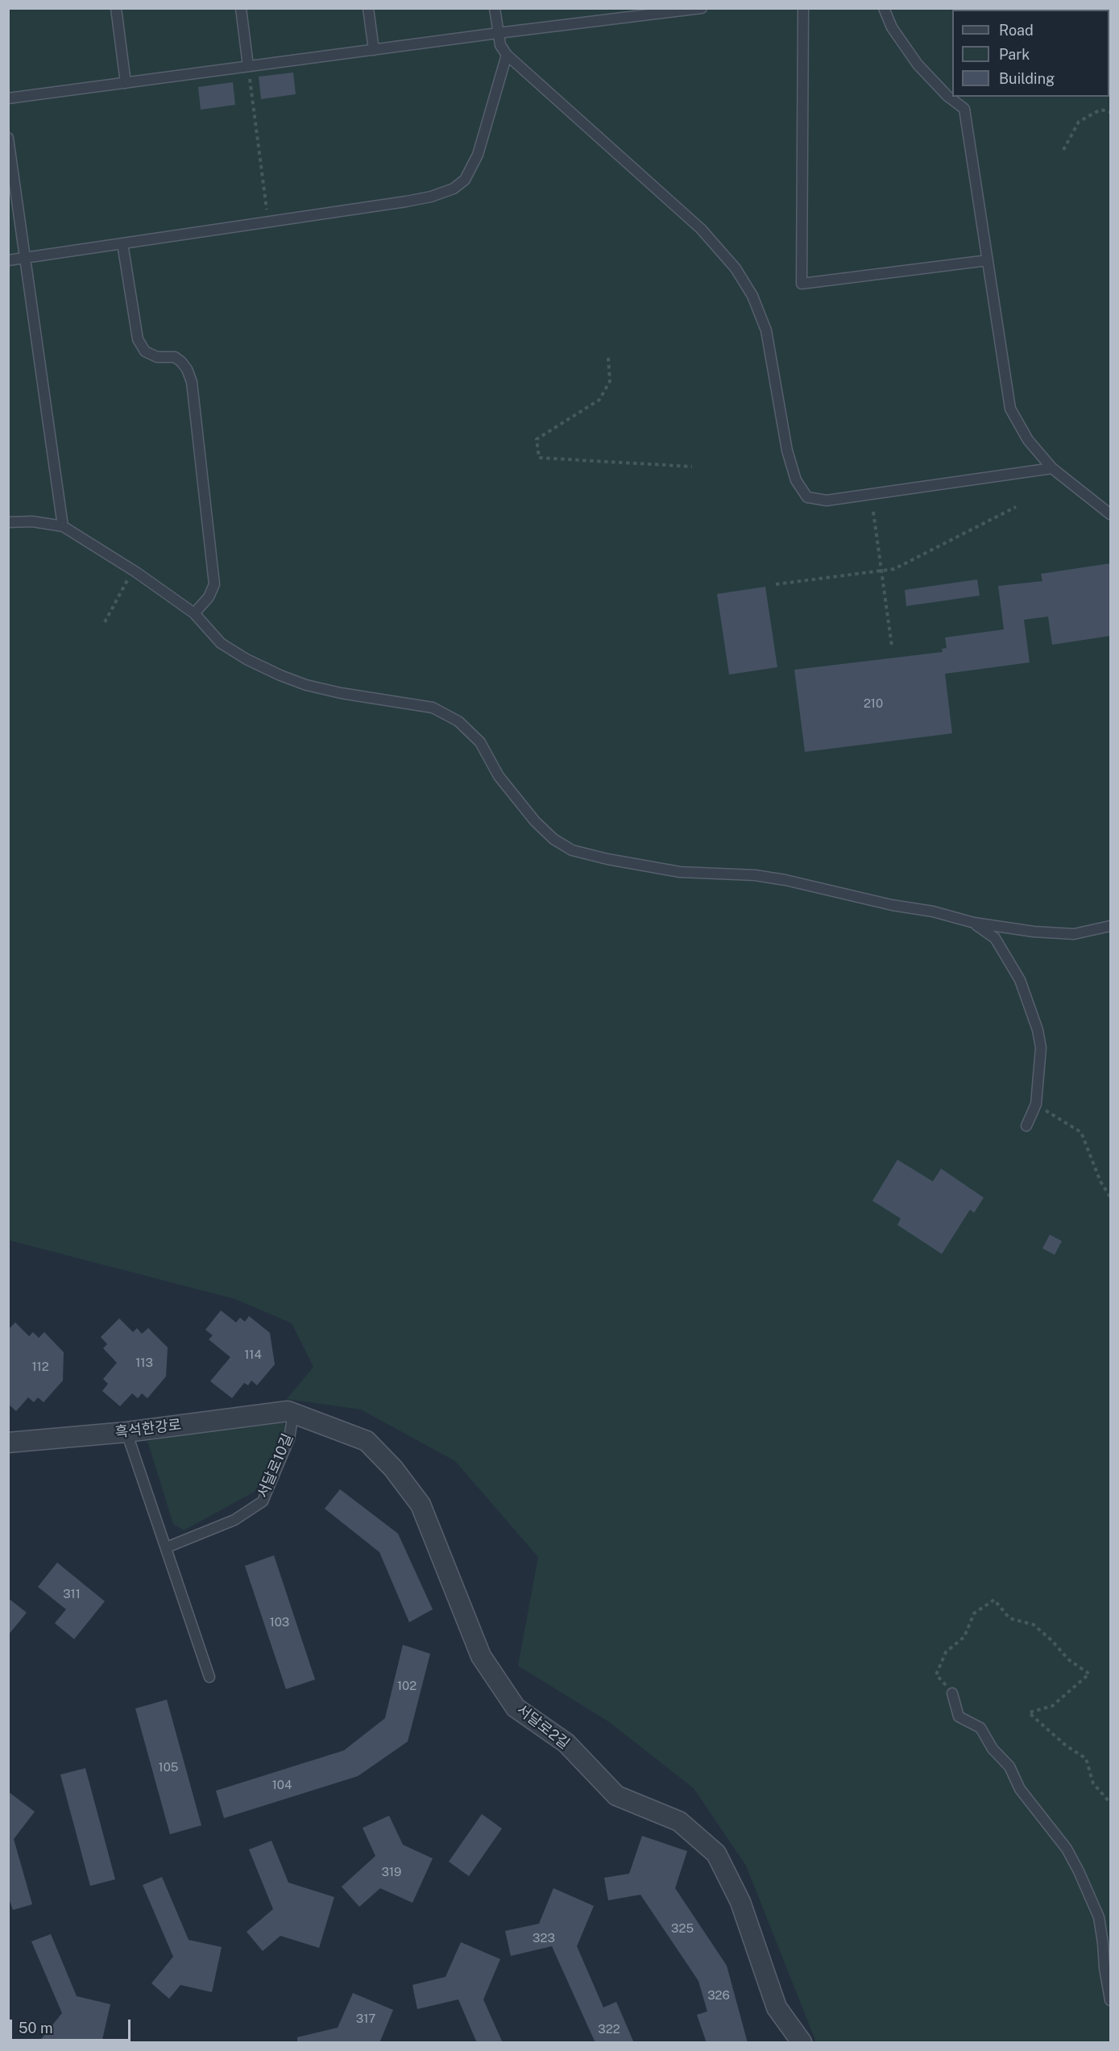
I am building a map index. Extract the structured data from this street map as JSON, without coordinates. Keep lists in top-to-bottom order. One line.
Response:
{"streets":{"street":["흑석한강로","서달로2길"],"lane":["서달로10길"]},"crossings":[["흑석한강로","서달로10길"],["흑석한강로","서달로2길"],["서달로10길","서달로2길"]],"house_numbers":["210","114","113","112","311","103","102","105","104","319","325","323","326","317","322"],"legend":["Road","Park","Building"],"scale_bar":"50 m"}
